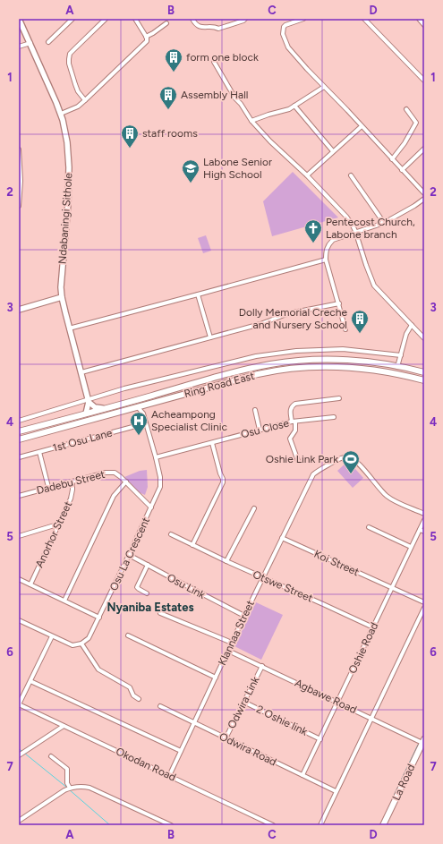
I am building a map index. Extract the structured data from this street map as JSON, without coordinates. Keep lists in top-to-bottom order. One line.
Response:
{"streets":{"main road":["Ring Road East","La Road"],"street":["Ndabaningi Sithole","Osu Close","1st Osu Lane","Dadebu Street","Anorhor Street","Osu La Crescent","Koi Street","Osu Link","Otswe Street","Klannaa Street","Oshie Road","Agbawe Road","Odwira Link","2 Oshie link","Odwira Road","Okodan Road"]},"crossings":[["Ndabaningi Sithole","Ring Road East"],["Ring Road East","Osu La Crescent"],["Osu Close","Osu La Crescent"],["1st Osu Lane","Osu La Crescent"],["Dadebu Street","Anorhor Street"],["Dadebu Street","Osu La Crescent"],["Osu La Crescent","Osu Link"],["Koi Street","Klannaa Street"],["Koi Street","Oshie Road"],["Osu Link","Klannaa Street"],["Otswe Street","Klannaa Street"],["Otswe Street","Oshie Road"],["Klannaa Street","Agbawe Road"],["Klannaa Street","Odwira Road"],["Klannaa Street","Okodan Road"],["Oshie Road","Agbawe Road"],["Oshie Road","2 Oshie link"],["Oshie Road","Odwira Road"],["Agbawe Road","Odwira Link"],["Agbawe Road","La Road"],["Odwira Link","2 Oshie link"],["Odwira Link","Odwira Road"]],"districts":["Nyaniba Estates"],"places":{"building":["form one block","Assembly Hall","staff rooms","Dolly Memorial Creche and Nursery School"],"school or university":["Labone Senior High School"],"church":["Pentecost Church, Labone branch"],"hospital":["Acheampong Specialist Clinic"],"sports":["Oshie Link Park"]},"grid":{"columns":["A","B","C","D"],"rows":["1","2","3","4","5","6","7"]}}
